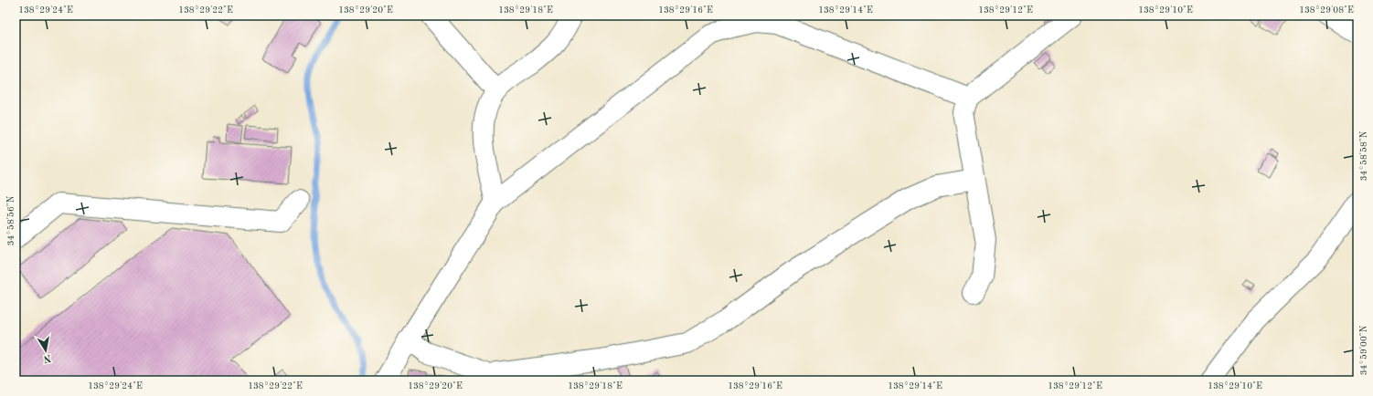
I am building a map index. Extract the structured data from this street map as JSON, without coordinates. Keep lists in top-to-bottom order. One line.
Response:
{"north":"bottom","coordinates":["138°29'24\"E","138°29'22\"E","138°29'20\"E","138°29'18\"E","138°29'16\"E","138°29'14\"E","138°29'12\"E","138°29'10\"E","138°29'08\"E","34°58'58\"N","34°58'56\"N","34°59'00\"N"]}
